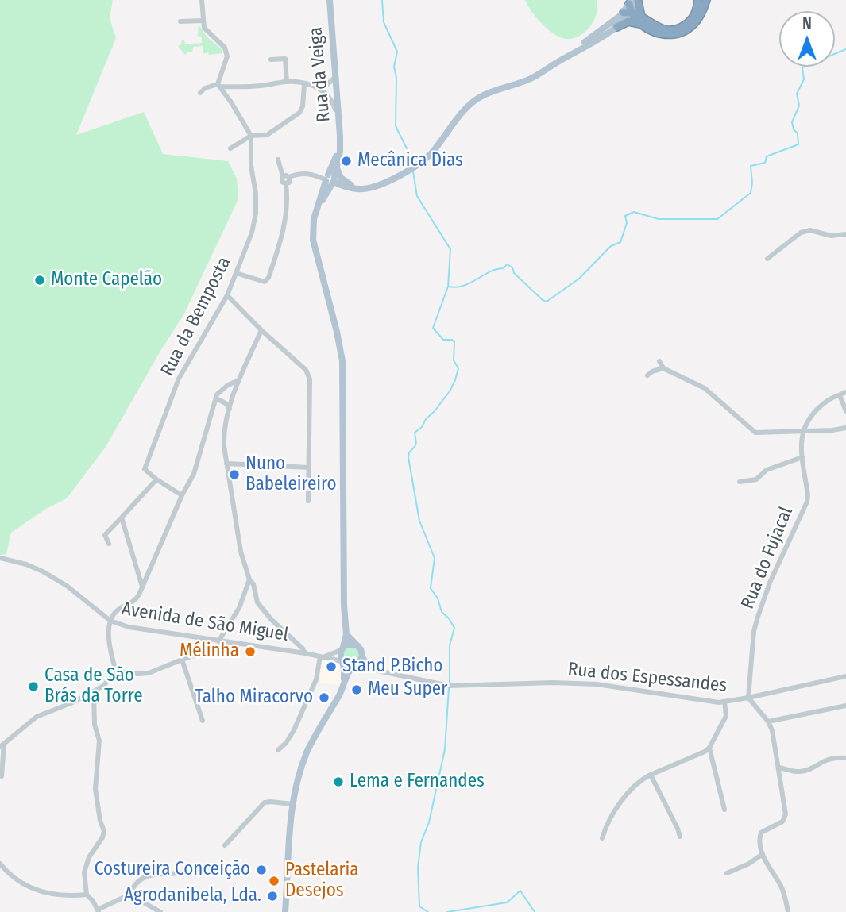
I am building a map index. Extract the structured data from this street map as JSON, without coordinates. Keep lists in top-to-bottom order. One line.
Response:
{"streets":{"main road":["Rua da Veiga"],"street":["Rua da Bemposta","Rua do Fujacal","Avenida de São Miguel","Rua dos Espessandes"]},"crossings":[["Rua do Fujacal","Rua dos Espessandes"],["Avenida de São Miguel","Rua dos Espessandes"]],"places":["Mecânica Dias","Monte Capelão","Nuno Babeleireiro","Mélinha","Stand P.Bicho","Casa de São Brás da Torre","Meu Super","Talho Miracorvo","Lema e Fernandes","Costureira Conceição","Pastelaria Desejos","Agrodanibela, Lda."],"north":"top"}
